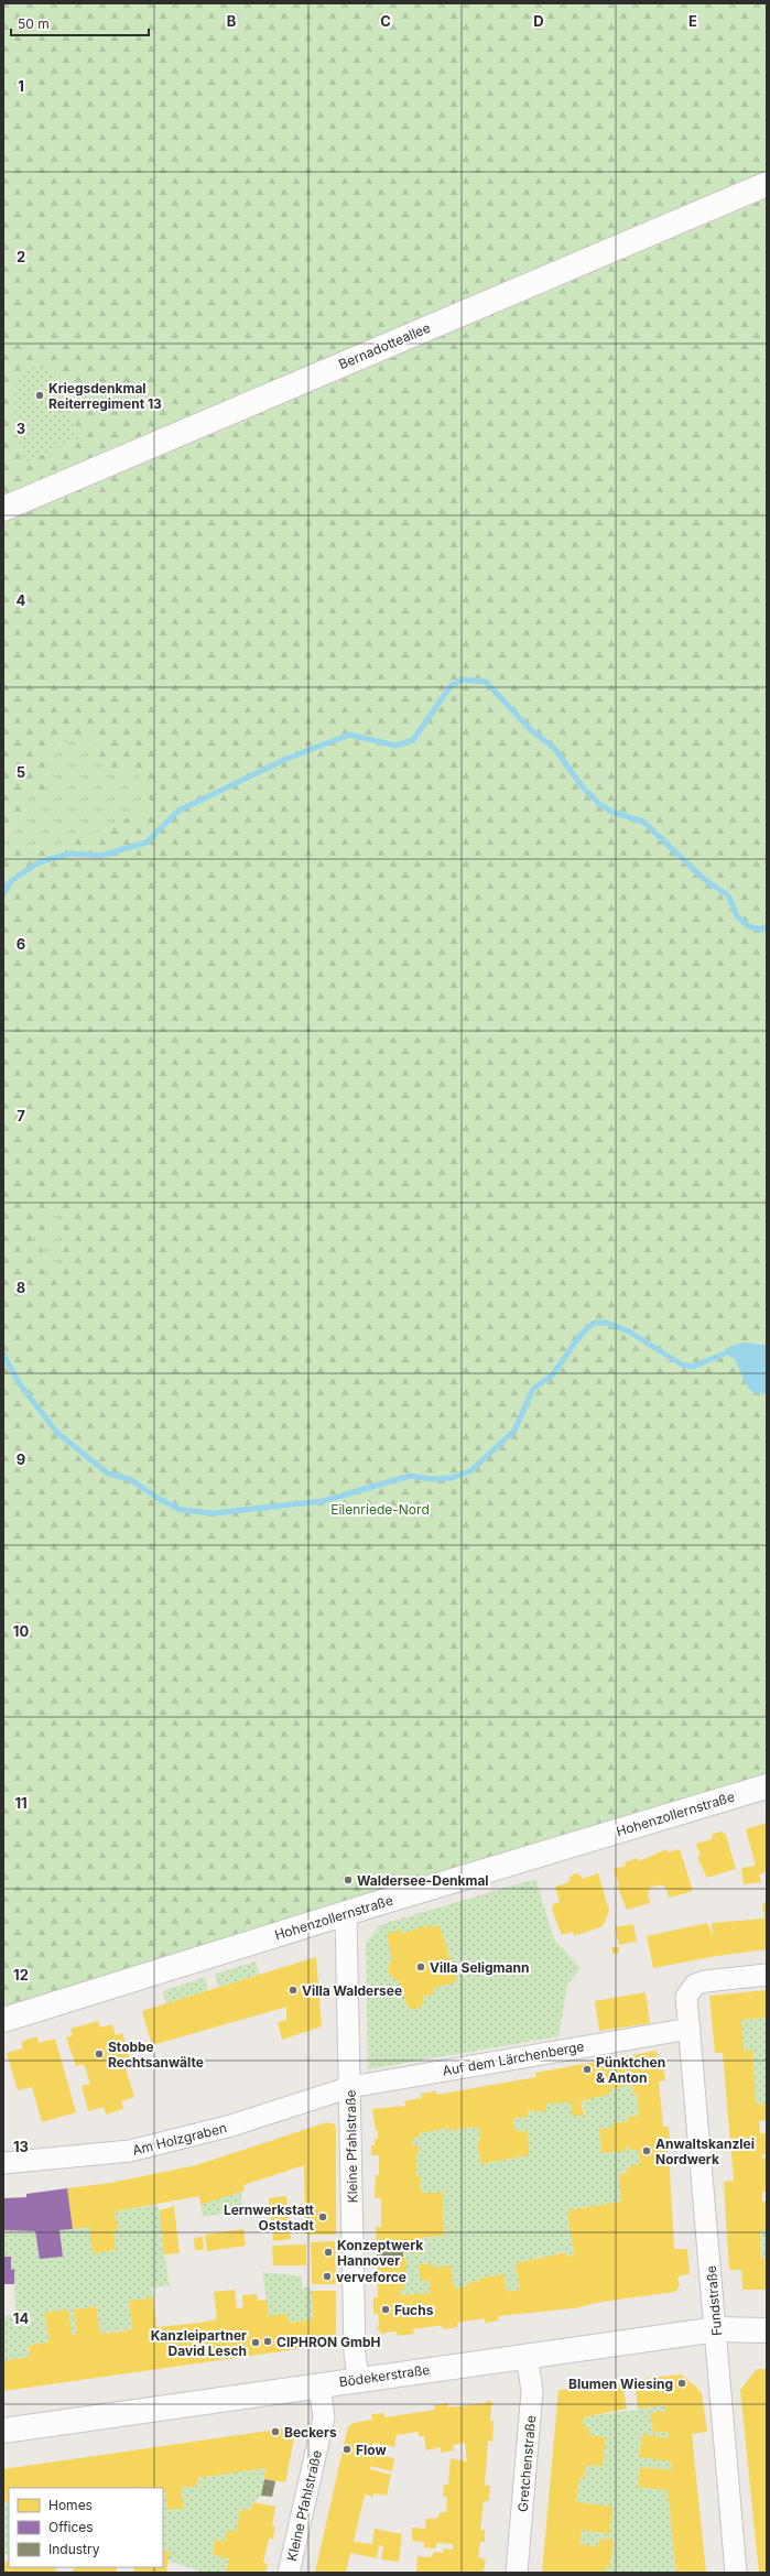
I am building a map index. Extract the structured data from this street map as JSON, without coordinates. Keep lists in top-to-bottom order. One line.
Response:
{"streets":{"street":["Bernadotteallee","Hohenzollernstraße","Auf dem Lärchenberge","Am Holzgraben","Kleine Pfahlstraße","Fundstraße","Bödekerstraße","Gretchenstraße"]},"crossings":[["Hohenzollernstraße","Kleine Pfahlstraße"],["Auf dem Lärchenberge","Am Holzgraben"],["Auf dem Lärchenberge","Kleine Pfahlstraße"],["Auf dem Lärchenberge","Fundstraße"],["Am Holzgraben","Kleine Pfahlstraße"],["Kleine Pfahlstraße","Bödekerstraße"],["Fundstraße","Bödekerstraße"],["Bödekerstraße","Gretchenstraße"]],"parks":["Eilenriede-Nord"],"places":["Kriegsdenkmal Reiterregiment 13","Waldersee-Denkmal","Villa Seligmann","Villa Waldersee","Stobbe Rechtsanwälte","Pünktchen & Anton","Anwaltskanzlei Nordwerk","Lernwerkstatt Oststadt","Konzeptwerk Hannover","verveforce","Fuchs","CIPHRON GmbH","Kanzleipartner David Lesch","Blumen Wiesing","Beckers","Flow"],"legend":["Homes","Offices","Industry"],"scale_bar":"50 m","grid":{"columns":["B","C","D","E"],"rows":["1","2","3","4","5","6","7","8","9","10","11","12","13","14"]}}
